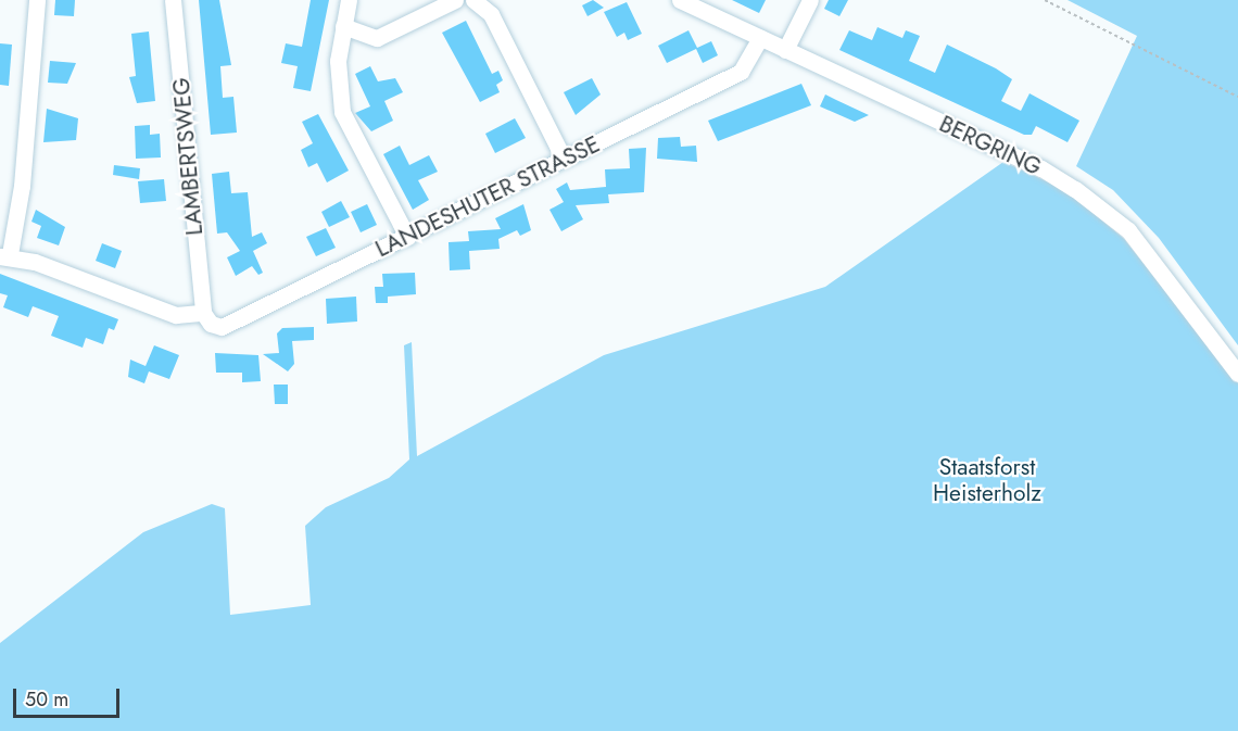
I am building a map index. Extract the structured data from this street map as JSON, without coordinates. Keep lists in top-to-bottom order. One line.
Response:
{"streets":{"street":["BERGRING","LAMBERTSWEG","LANDESHUTER STRASSE"]},"crossings":[["BERGRING","LANDESHUTER STRASSE"],["LAMBERTSWEG","LANDESHUTER STRASSE"]],"parks":["Staatsforst Heisterholz"],"scale_bar":"50 m"}
